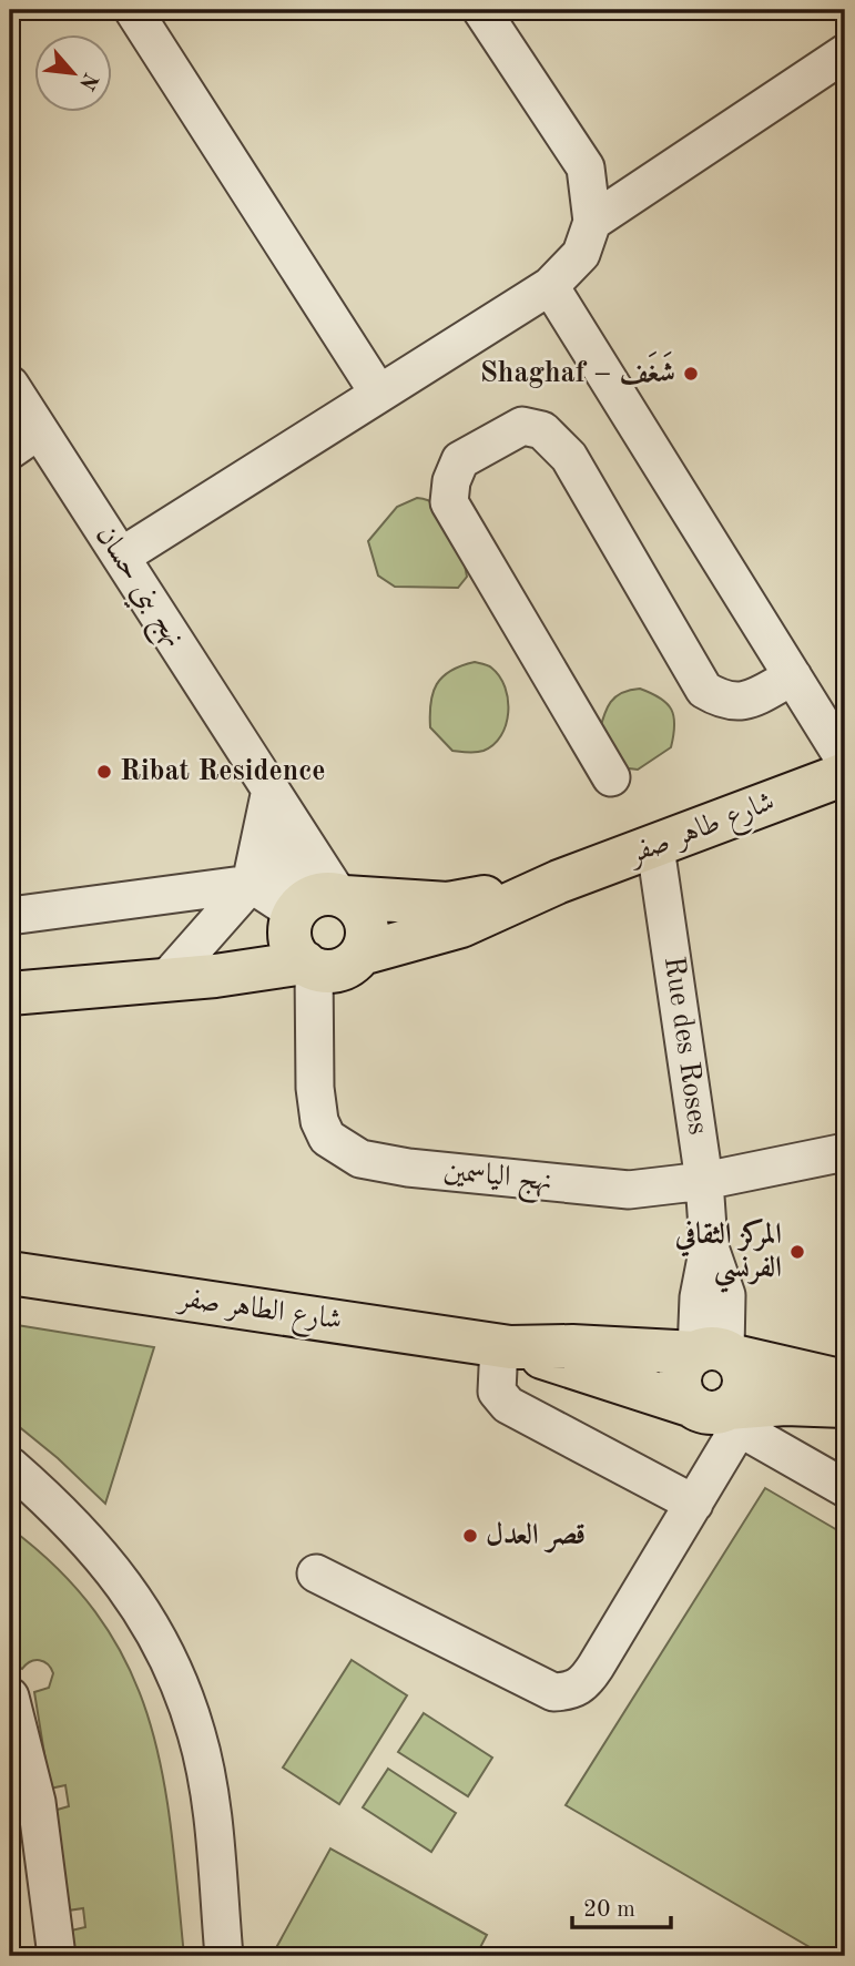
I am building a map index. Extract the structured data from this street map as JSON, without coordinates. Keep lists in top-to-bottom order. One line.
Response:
{"streets":{"main road":["شارع طاهر صفر","شارع الطاهر صفر"],"street":["نهج بني حسان","Rue des Roses","نهج الياسمين"]},"crossings":[["نهج بني حسان","شارع طاهر صفر"],["نهج بني حسان","نهج الياسمين"],["شارع طاهر صفر","Rue des Roses"],["شارع طاهر صفر","نهج الياسمين"],["Rue des Roses","نهج الياسمين"],["Rue des Roses","شارع الطاهر صفر"]],"places":["Shaghaf – شَغَف","Ribat Residence","المركز الثقافي الفرنسي","قصر العدل"],"scale_bar":"20 m","north":"bottom right"}
